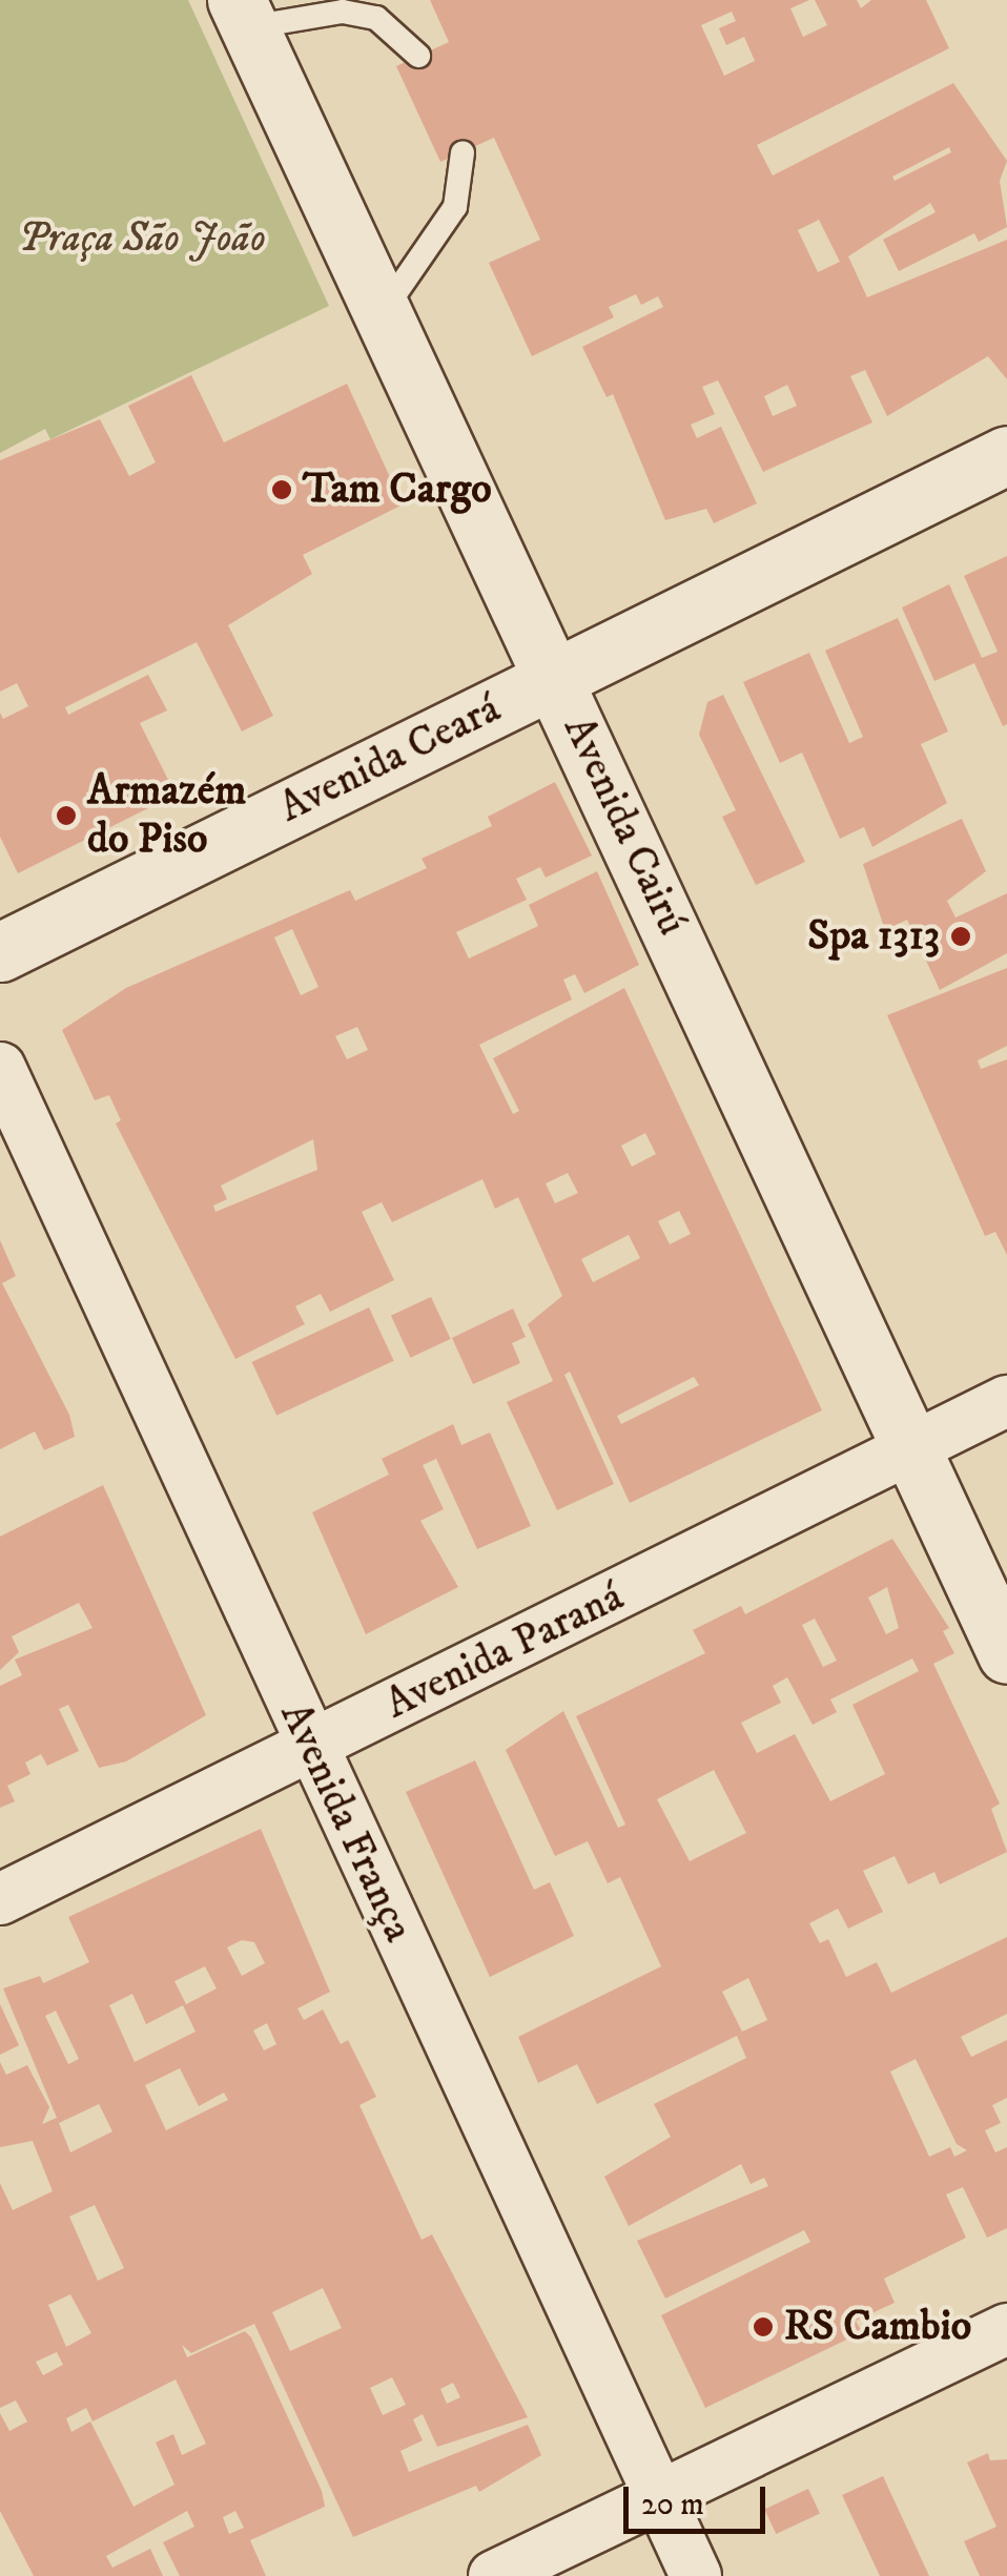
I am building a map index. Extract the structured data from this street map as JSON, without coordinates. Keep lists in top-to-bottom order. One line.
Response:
{"streets":{"main road":["Avenida Ceará","Avenida Cairú"],"street":["Avenida Paraná","Avenida França"]},"crossings":[["Avenida Ceará","Avenida Cairú"],["Avenida Cairú","Avenida Paraná"],["Avenida Paraná","Avenida França"]],"parks":["Praça São João"],"places":["Tam Cargo","Armazém do Piso","Spa 1313","RS Cambio"],"scale_bar":"20 m"}
